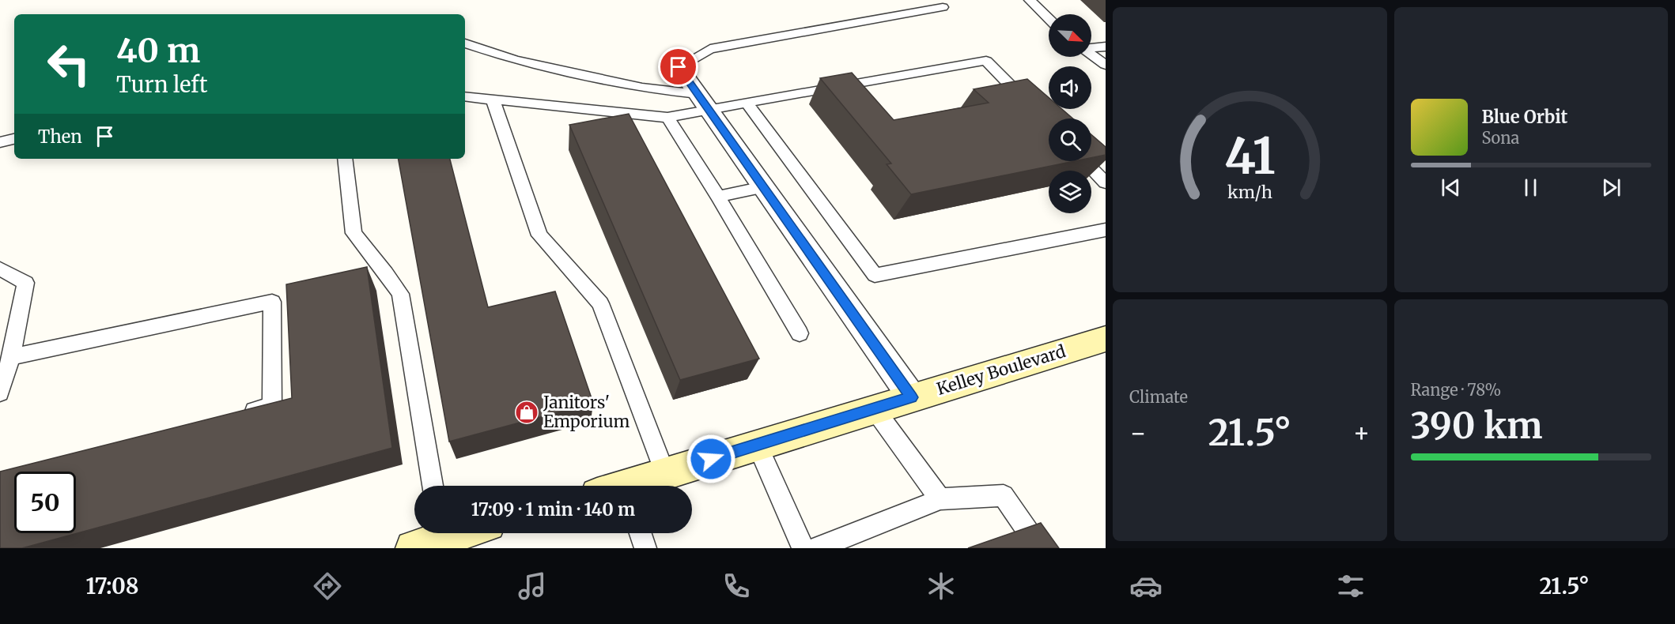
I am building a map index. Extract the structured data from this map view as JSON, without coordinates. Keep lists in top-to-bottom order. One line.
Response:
{"streets":{"main road":["Kelley Boulevard"]},"places":{"shop":["Janitors' Emporium"]},"north":"bottom right","page":{"turn":["40 m","Turn left"],"song":["Blue Orbit","Sona"],"then":"Then","tile":["Climate",["Range · 78%","390 km"]],"heat":["−","21.5°","+"],"limit":"50","trip":"17:09 · 1 min · 140 m","tabs":["17:08","21.5°"],"gauge":["41","km/h"]}}
